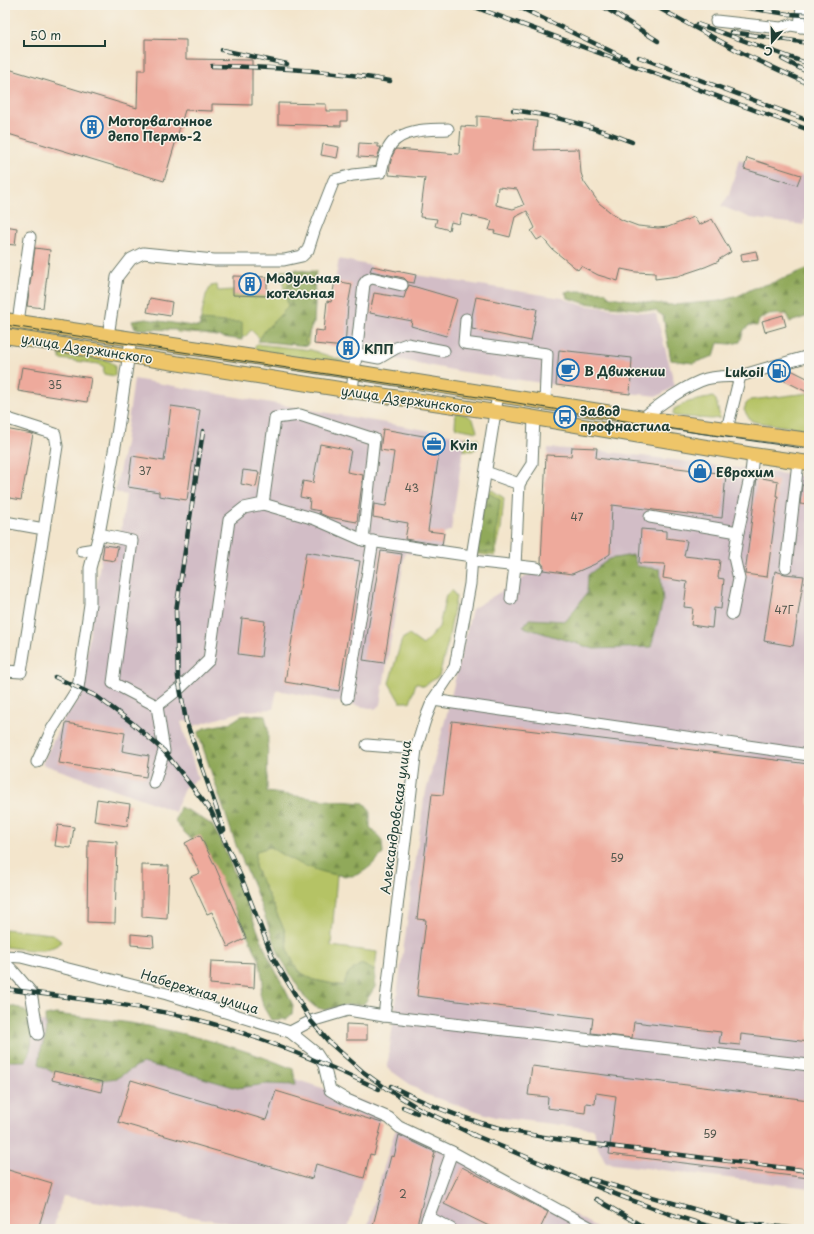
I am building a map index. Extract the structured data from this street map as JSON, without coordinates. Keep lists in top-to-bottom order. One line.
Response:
{"streets":{"main road":["улица Дзержинского"],"street":["Александровская улица","Набережная улица"]},"crossings":[["улица Дзержинского","Александровская улица"]],"places":{"building":["Моторвагонное депо Пермь-2","Модульная котельная","КПП"],"cafe":["В Движении"],"fuel station":["Lukoil"],"bus stop":["Завод профнастила"],"office":["Kvin"],"shop":["Еврохим"]},"house_numbers":["35","37","43","47","47Г","59","59","2"],"scale_bar":"50 m","north":"bottom"}
